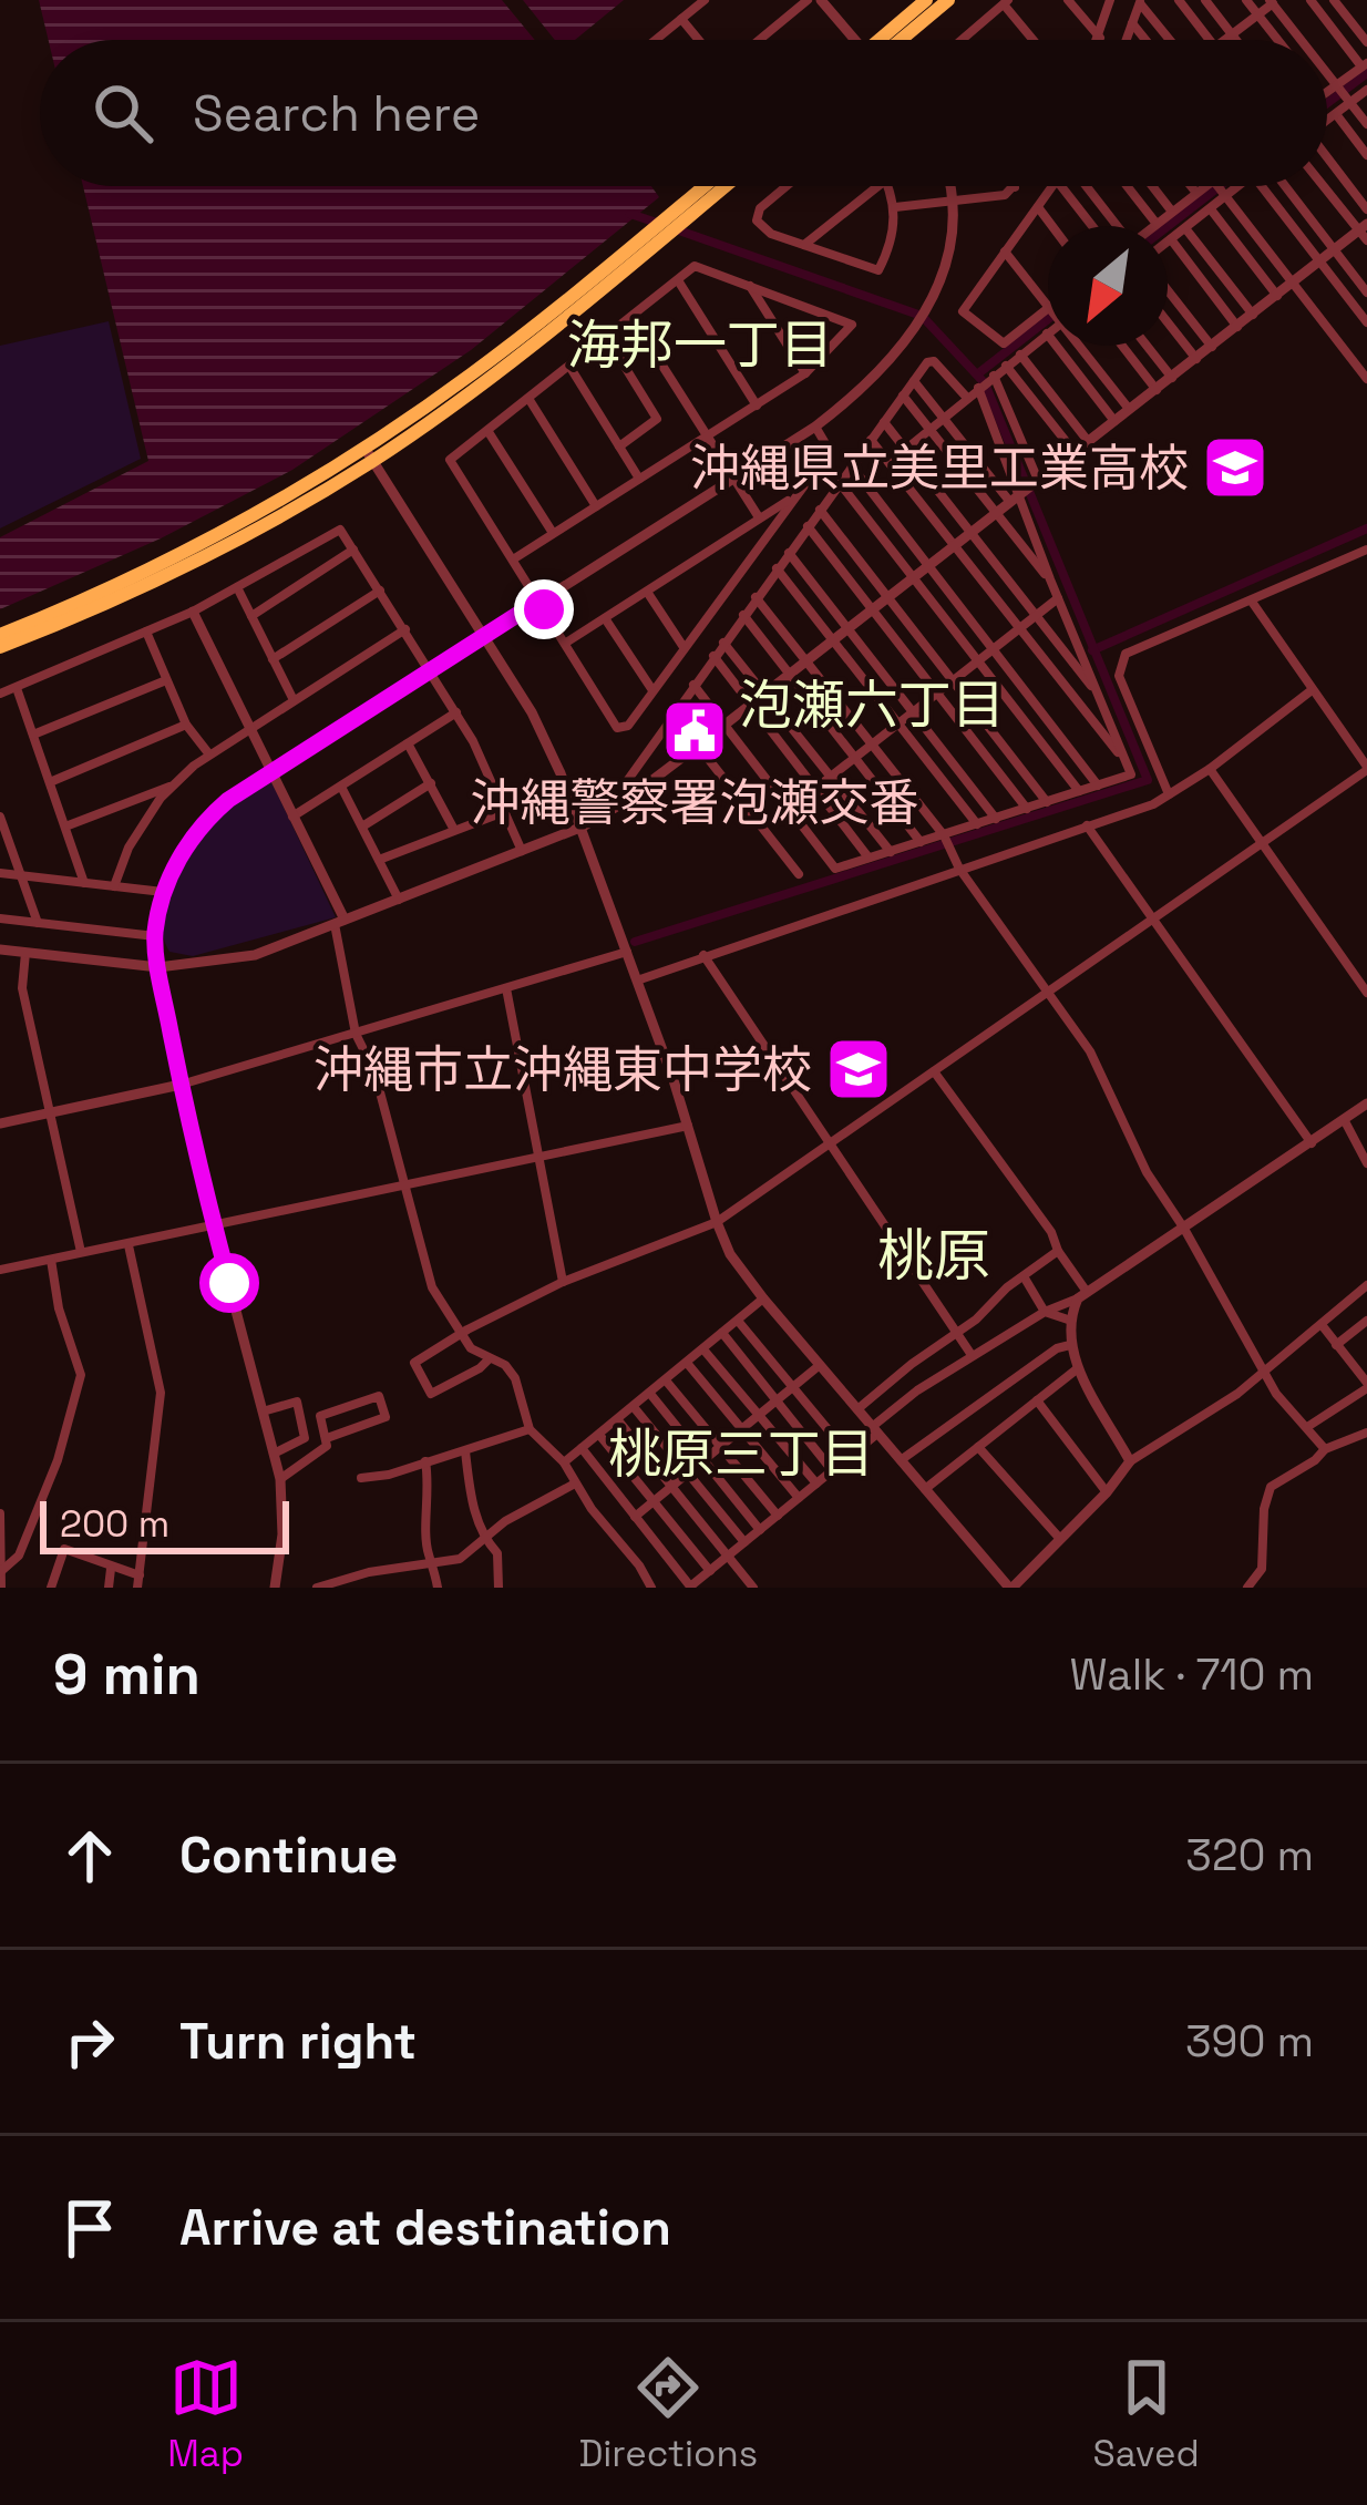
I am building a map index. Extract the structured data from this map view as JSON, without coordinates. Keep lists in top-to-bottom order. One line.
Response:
{"districts":["海邦一丁目","泡瀬六丁目","桃原","桃原三丁目"],"places":{"school or university":["沖縄県立美里工業高校","沖縄市立沖縄東中学校"],"public building":["沖縄警察署泡瀬交番"]},"scale_bar":"200 m","north":"bottom left","page":{"search":"Search here","scale":"200 m","heading":["9 min","Walk · 710 m"],"list":[["Continue","320 m"],["Turn right","390 m"],"Arrive at destination"],"nav":["Map","Directions","Saved"]}}
